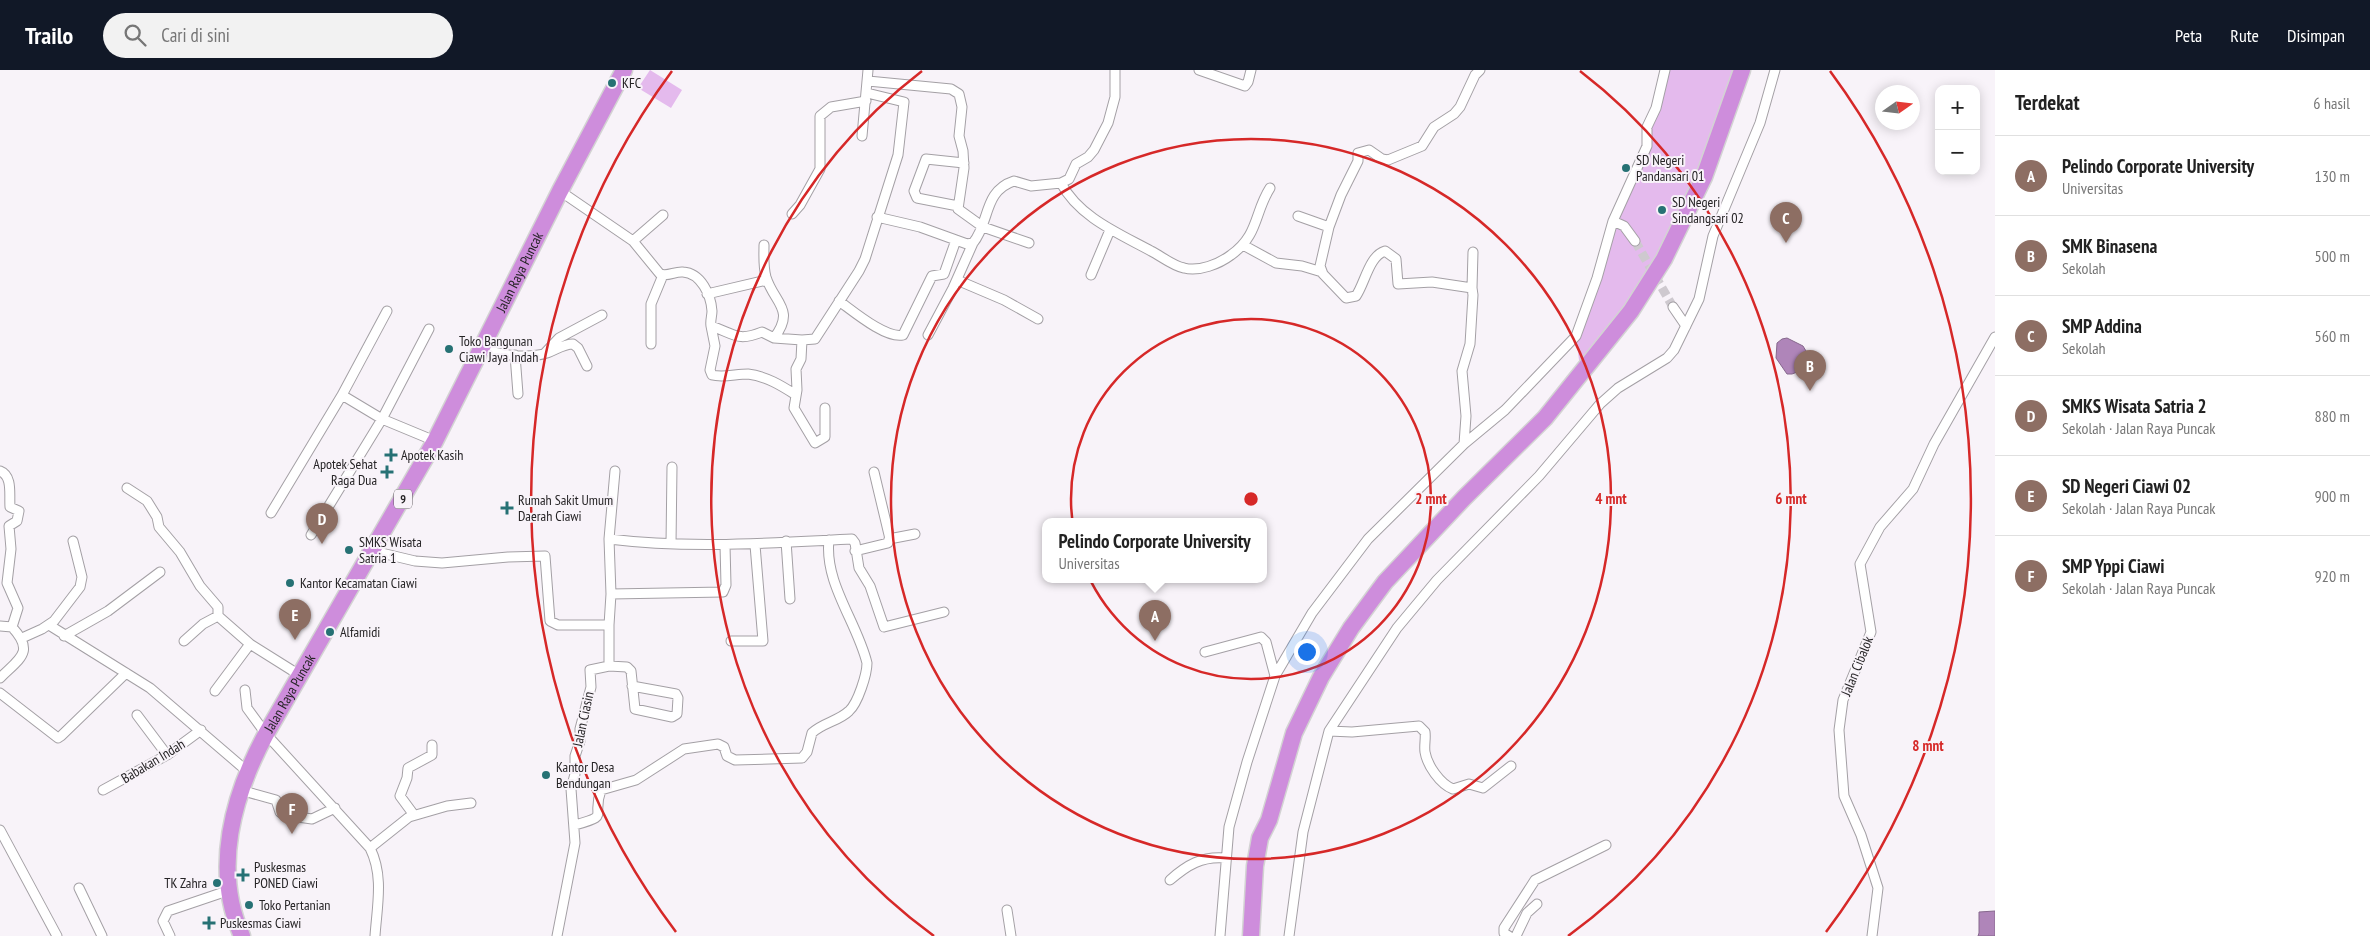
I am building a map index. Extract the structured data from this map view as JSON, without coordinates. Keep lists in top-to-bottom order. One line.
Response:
{"streets":{"highway":["Jalan Raya Puncak","9"],"street":["Jalan Cibalok","Jalan Ciasin","Babakan Indah"]},"places":{"other":["KFC","SD Negeri Pandansari 01","SD Negeri Sindangsari 02","Toko Bangunan Ciawi Jaya Indah","SMKS Wisata Satria 1","Kantor Kecamatan Ciawi","Alfamidi","Kantor Desa Bendungan","TK Zahra","Toko Pertanian"],"health":["Apotek Kasih","Apotek Sehat Raga Dua","Rumah Sakit Umum Daerah Ciawi","Puskesmas PONED Ciawi","Puskesmas Ciawi"]},"north":"right","page":{"header":"Trailo","search":"Cari di sini","nav":["Peta","Rute","Disimpan"],"heading":["Terdekat","6 hasil"],"map_buttons":["+","−"],"list":[{"mark":"A","name":"Pelindo Corporate University","note":"Universitas","value":"130 m"},{"mark":"B","name":"SMK Binasena","note":"Sekolah","value":"500 m"},{"mark":"C","name":"SMP Addina","note":"Sekolah","value":"560 m"},{"mark":"D","name":"SMKS Wisata Satria 2","note":"Sekolah · Jalan Raya Puncak","value":"880 m"},{"mark":"E","name":"SD Negeri Ciawi 02","note":"Sekolah · Jalan Raya Puncak","value":"900 m"},{"mark":"F","name":"SMP Yppi Ciawi","note":"Sekolah · Jalan Raya Puncak","value":"920 m"}],"pins":["C","B","D","E","A","F"],"popup":["Pelindo Corporate University","Universitas"]},"rings":["2 mnt","4 mnt","6 mnt","8 mnt"]}
